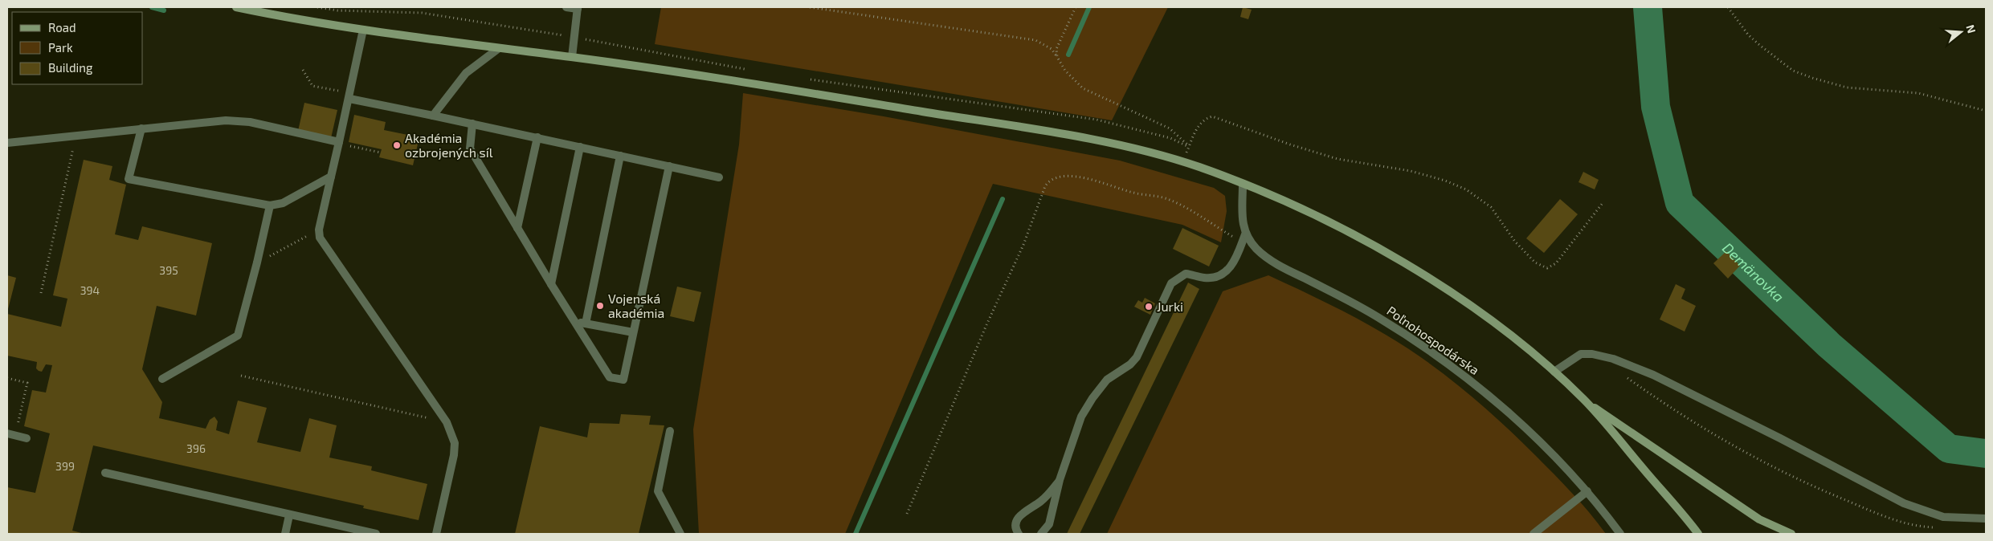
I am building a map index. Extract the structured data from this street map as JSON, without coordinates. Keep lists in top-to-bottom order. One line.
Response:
{"streets":{"street":["Poľnohospodárska"]},"water":["Demänovka"],"places":["Akadémia ozbrojených síl","Vojenská akadémia","Jurki"],"house_numbers":["395","394","396","399"],"legend":["Road","Park","Building"],"north":"right"}
